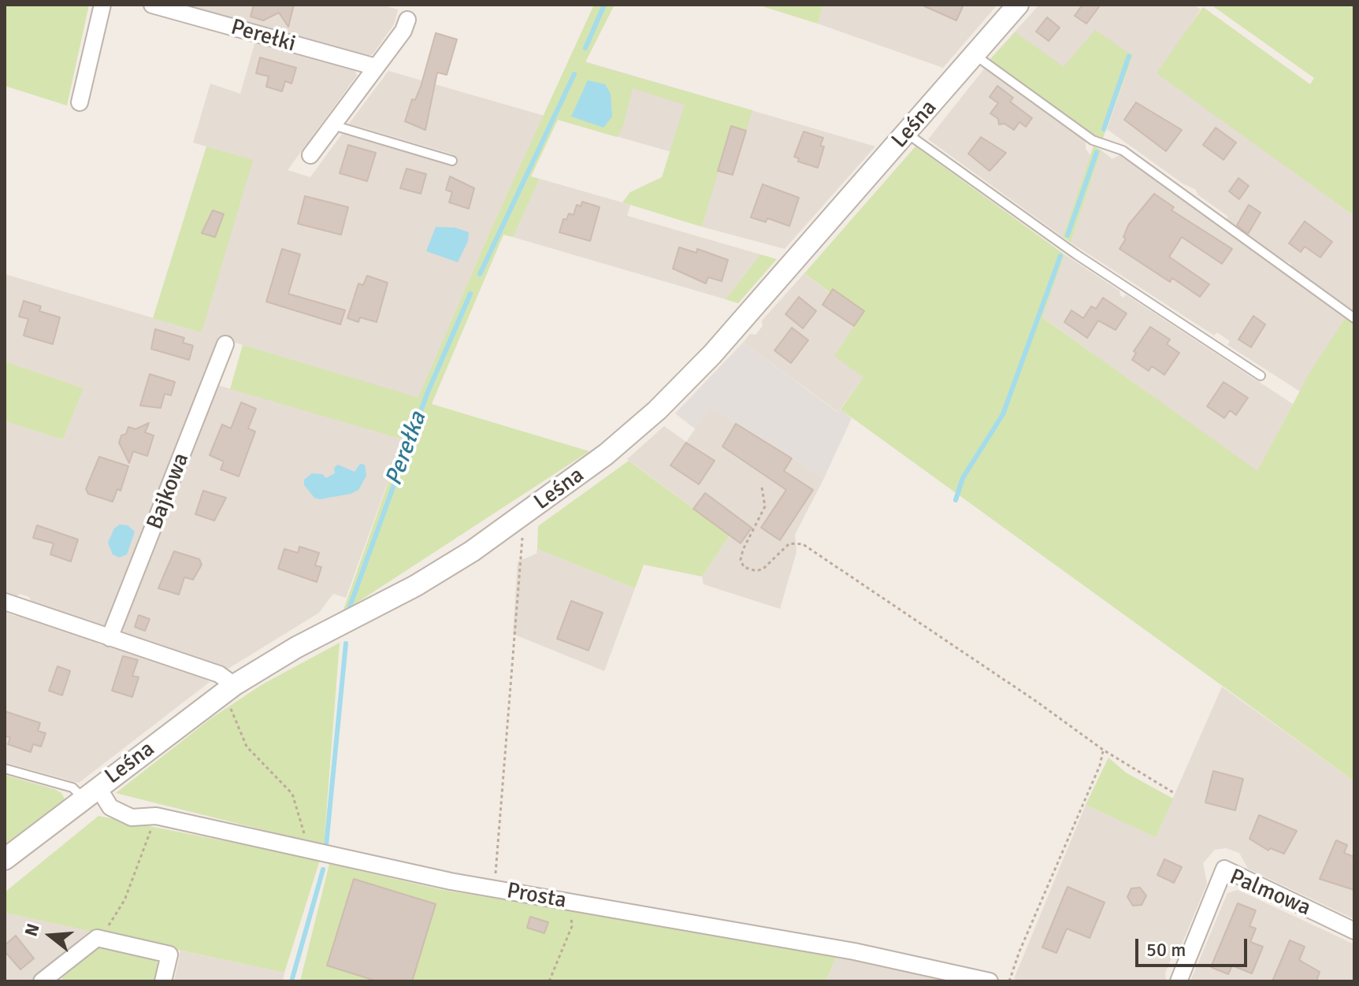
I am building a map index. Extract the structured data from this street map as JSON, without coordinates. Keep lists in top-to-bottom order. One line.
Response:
{"streets":{"street":["Perełki","Leśna","Bajkowa","Palmowa","Prosta"]},"crossings":[["Leśna","Prosta"]],"water":["Perełka"],"scale_bar":"50 m","north":"left"}
